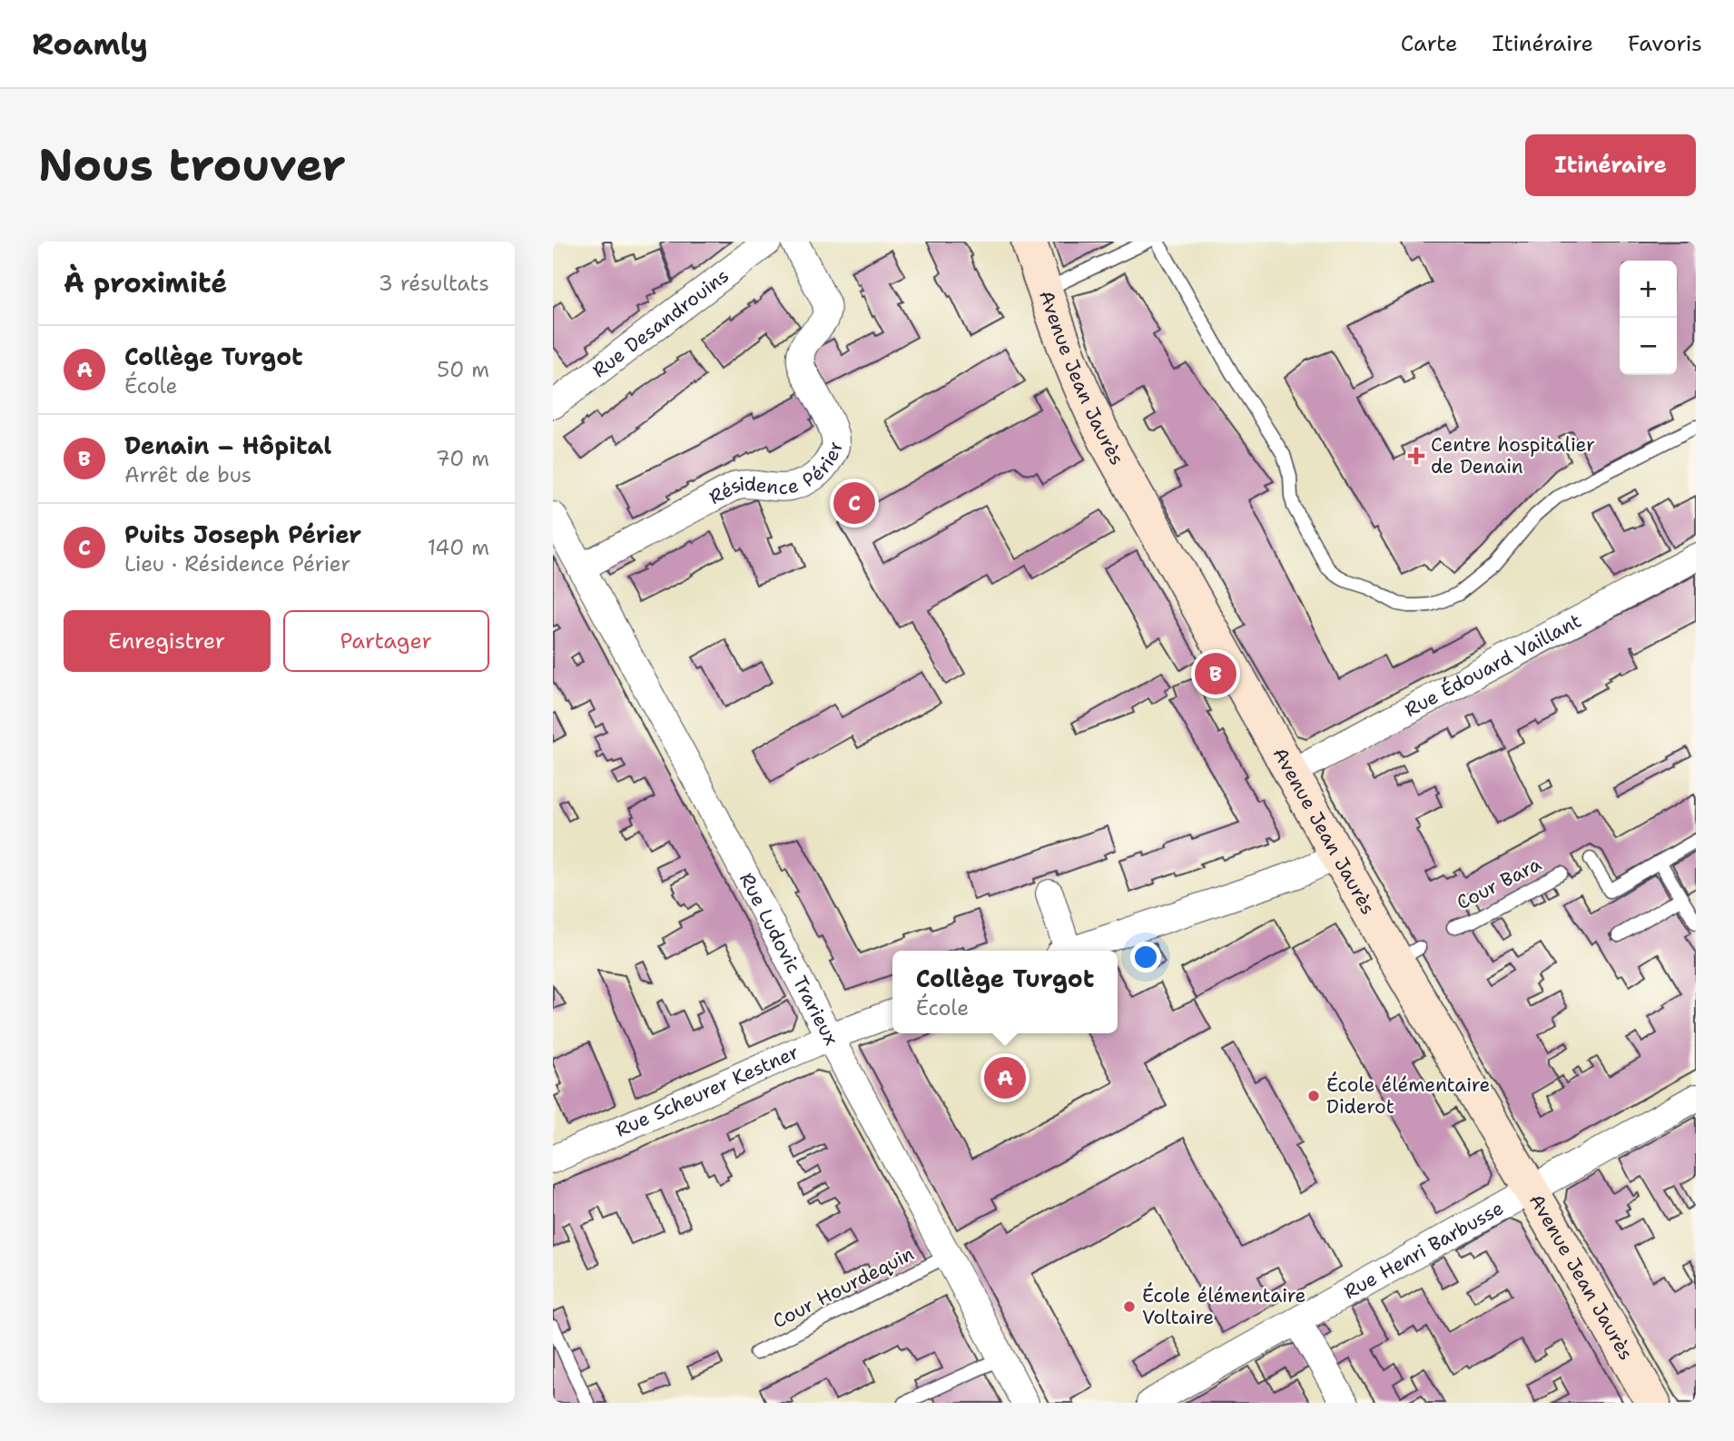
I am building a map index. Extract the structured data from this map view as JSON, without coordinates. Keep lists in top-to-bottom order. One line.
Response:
{"streets":{"street":["Rue Desandrouins","Avenue Jean Jaurès","Résidence Périer","Rue Édouard Vaillant","Rue Ludovic Trarieux","Rue Scheurer Kestner","Rue Henri Barbusse"],"lane":["Cour Bara","Cour Hourdequin"]},"crossings":[["Avenue Jean Jaurès","Rue Édouard Vaillant"],["Avenue Jean Jaurès","Rue Henri Barbusse"],["Résidence Périer","Rue Ludovic Trarieux"],["Rue Ludovic Trarieux","Rue Scheurer Kestner"],["Rue Ludovic Trarieux","Cour Hourdequin"]],"places":{"health":["Centre hospitalier de Denain"],"other":["École élémentaire Diderot","École élémentaire Voltaire"]},"page":{"header":"Roamly","nav":["Carte","Itinéraire","Favoris"],"buttons":["Itinéraire",["Enregistrer","Partager"]],"title":"Nous trouver","heading":["À proximité","3 résultats"],"map_buttons":["+","−"],"list":[{"mark":"A","name":"Collège Turgot","note":"École","value":"50 m"},{"mark":"B","name":"Denain – Hôpital","note":"Arrêt de bus","value":"70 m"},{"mark":"C","name":"Puits Joseph Périer","note":"Lieu · Résidence Périer","value":"140 m"}],"pins":["C","B","A"],"popup":["Collège Turgot","École"]}}
